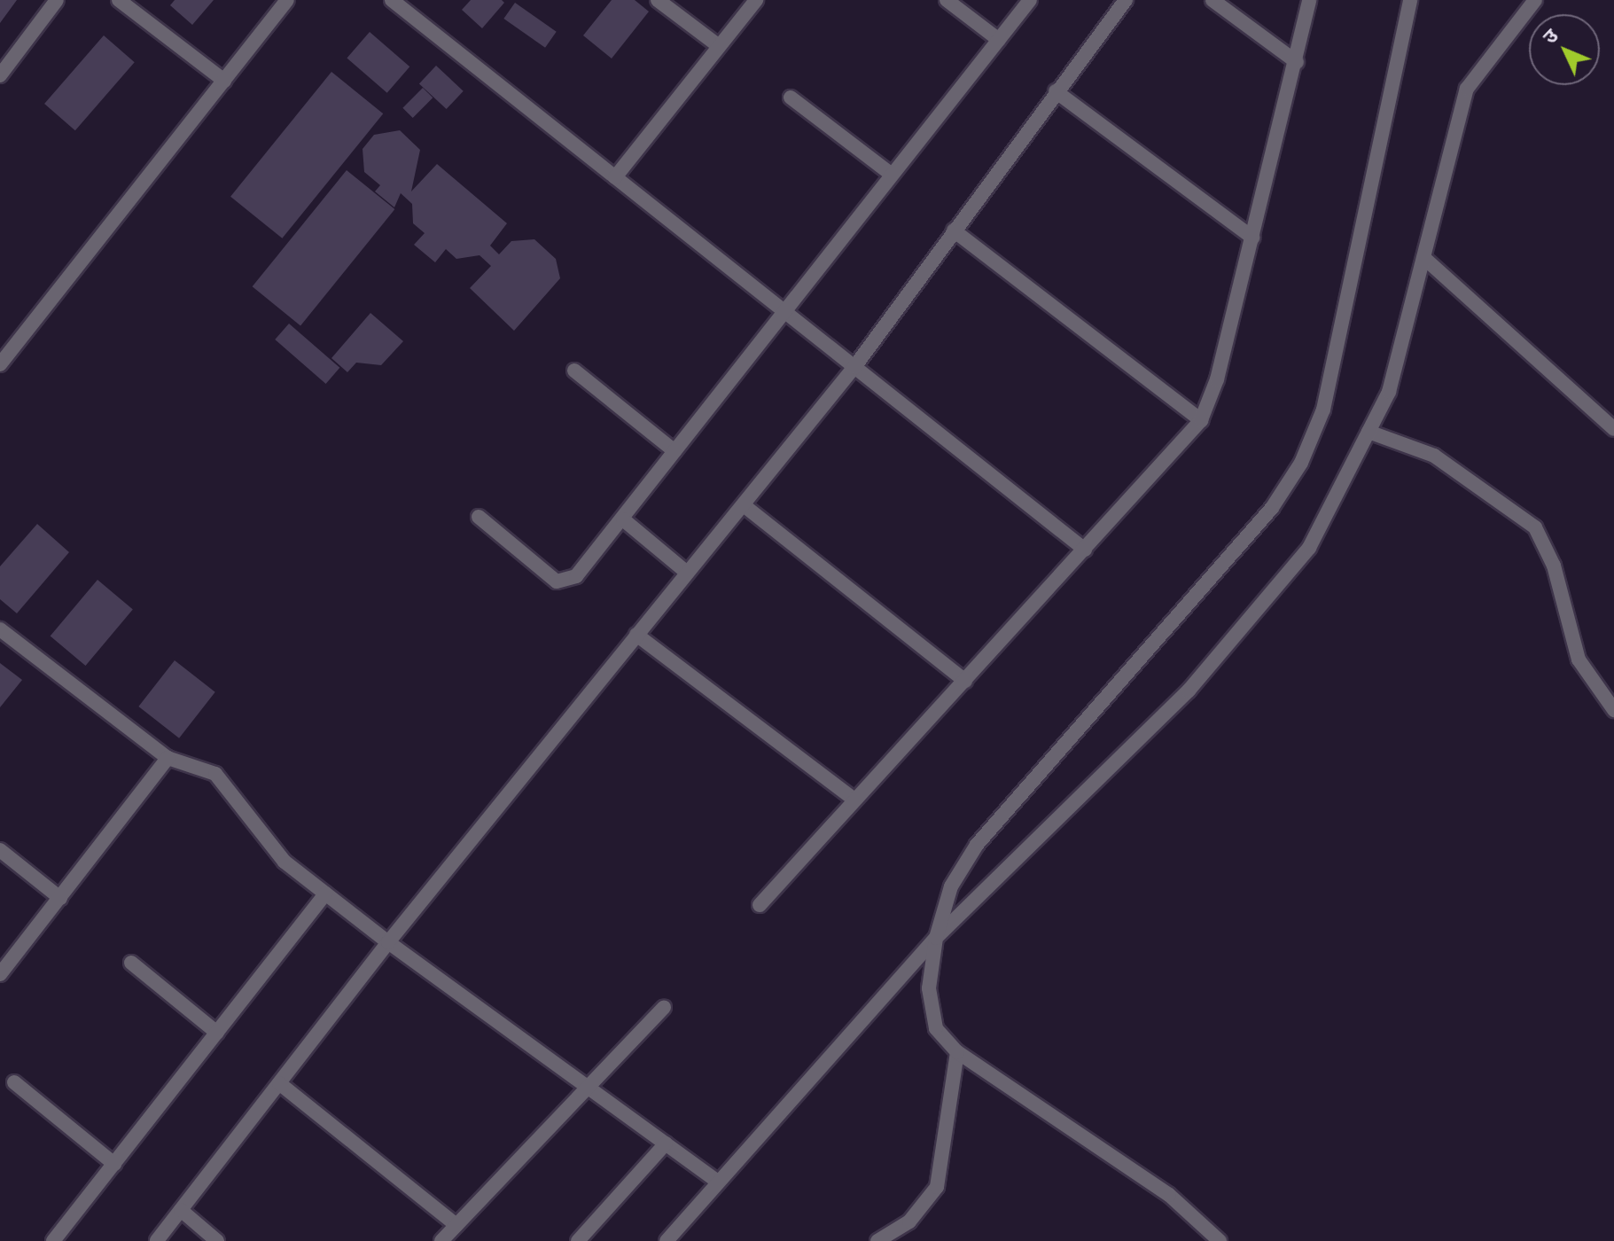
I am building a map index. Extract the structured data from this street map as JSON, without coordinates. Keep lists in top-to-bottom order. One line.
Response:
{"north":"top left"}
